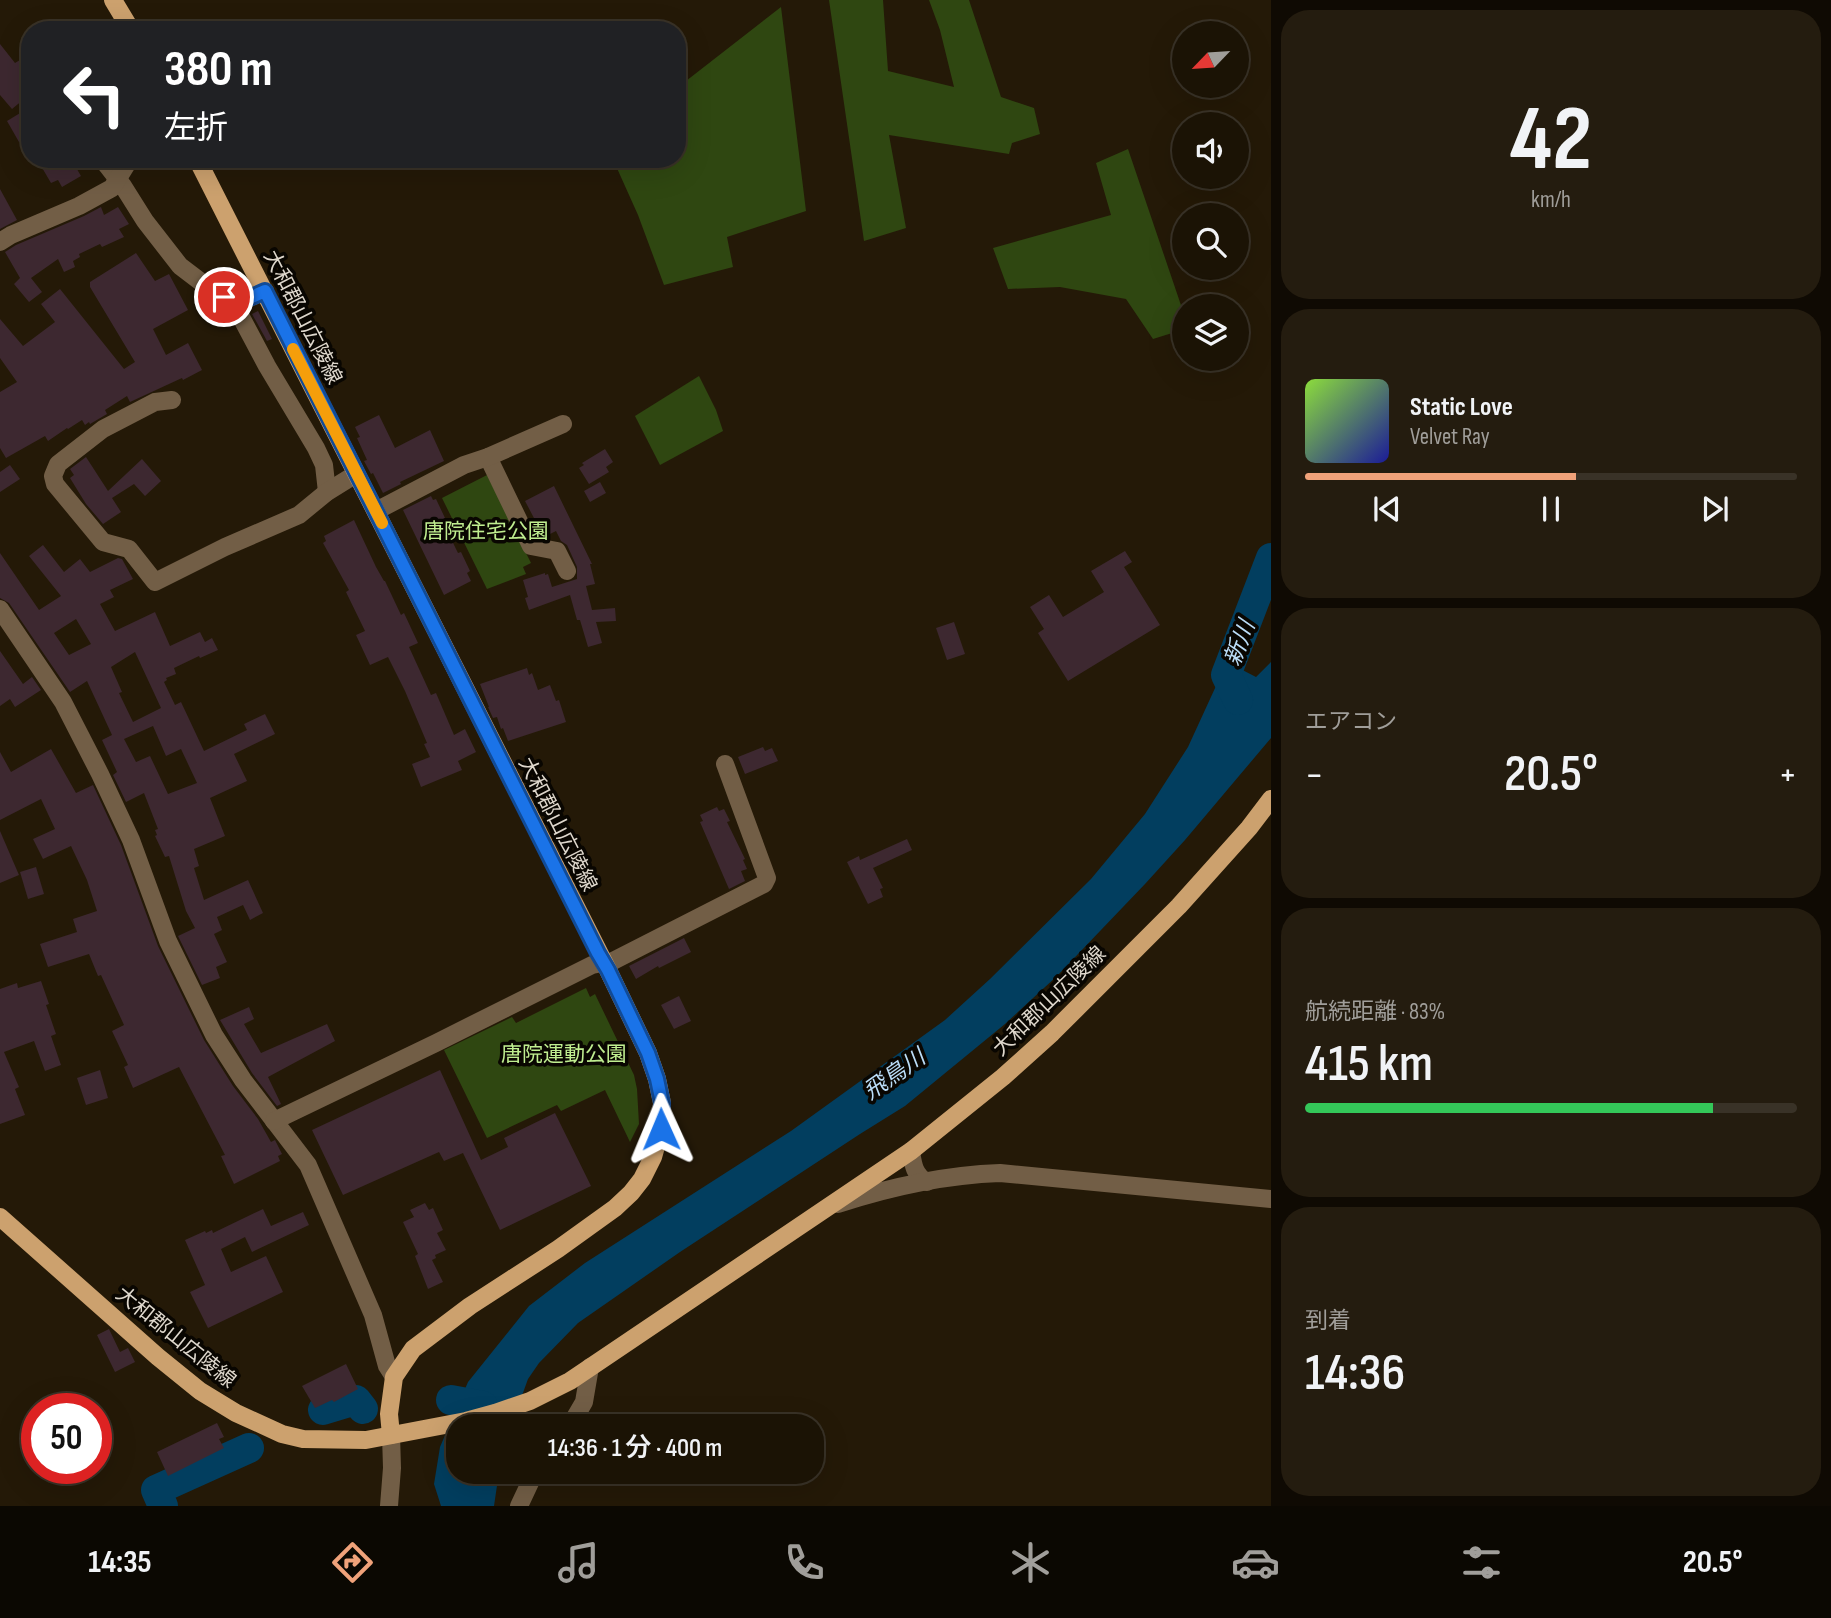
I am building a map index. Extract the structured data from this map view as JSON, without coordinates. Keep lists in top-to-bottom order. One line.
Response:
{"streets":{"main road":["大和郡山広陵線"]},"water":["新川","飛鳥川"],"parks":["唐院住宅公園","唐院運動公園"],"north":"bottom left","page":{"tile":[["42","km/h"],"エアコン",["航続距離 · 83%","415 km"],["到着","14:36"]],"turn":["380 m","左折"],"song":["Static Love","Velvet Ray"],"heat":["−","20.5°","+"],"limit":"50","trip":"14:36 · 1 分 · 400 m","tabs":["14:35","20.5°"]}}
